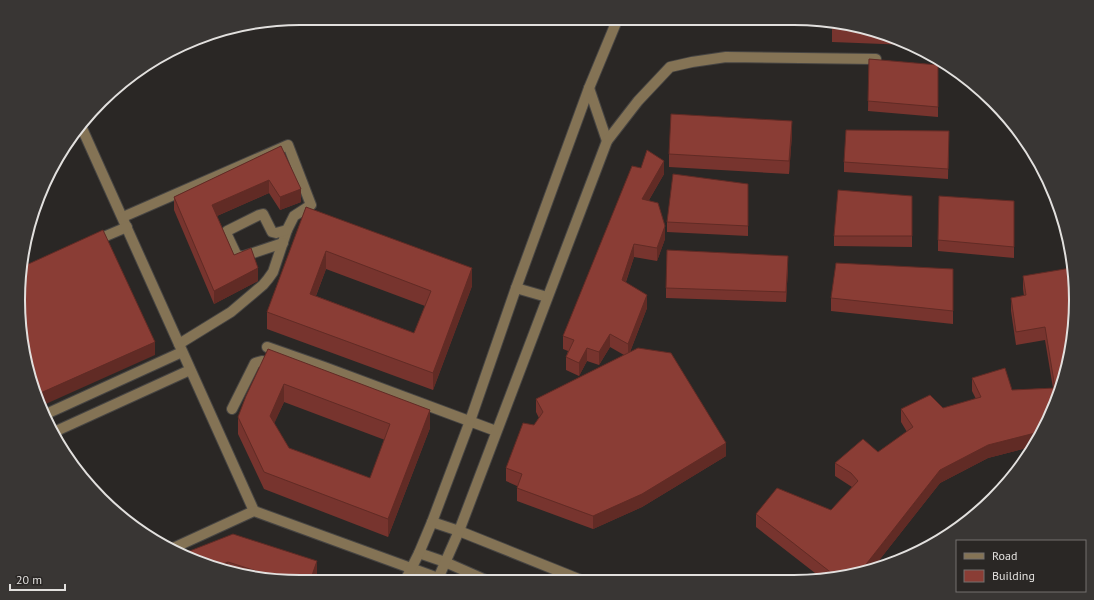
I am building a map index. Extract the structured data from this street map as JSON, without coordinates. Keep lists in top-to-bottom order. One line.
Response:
{"legend":["Road","Building"],"scale_bar":"20 m"}
